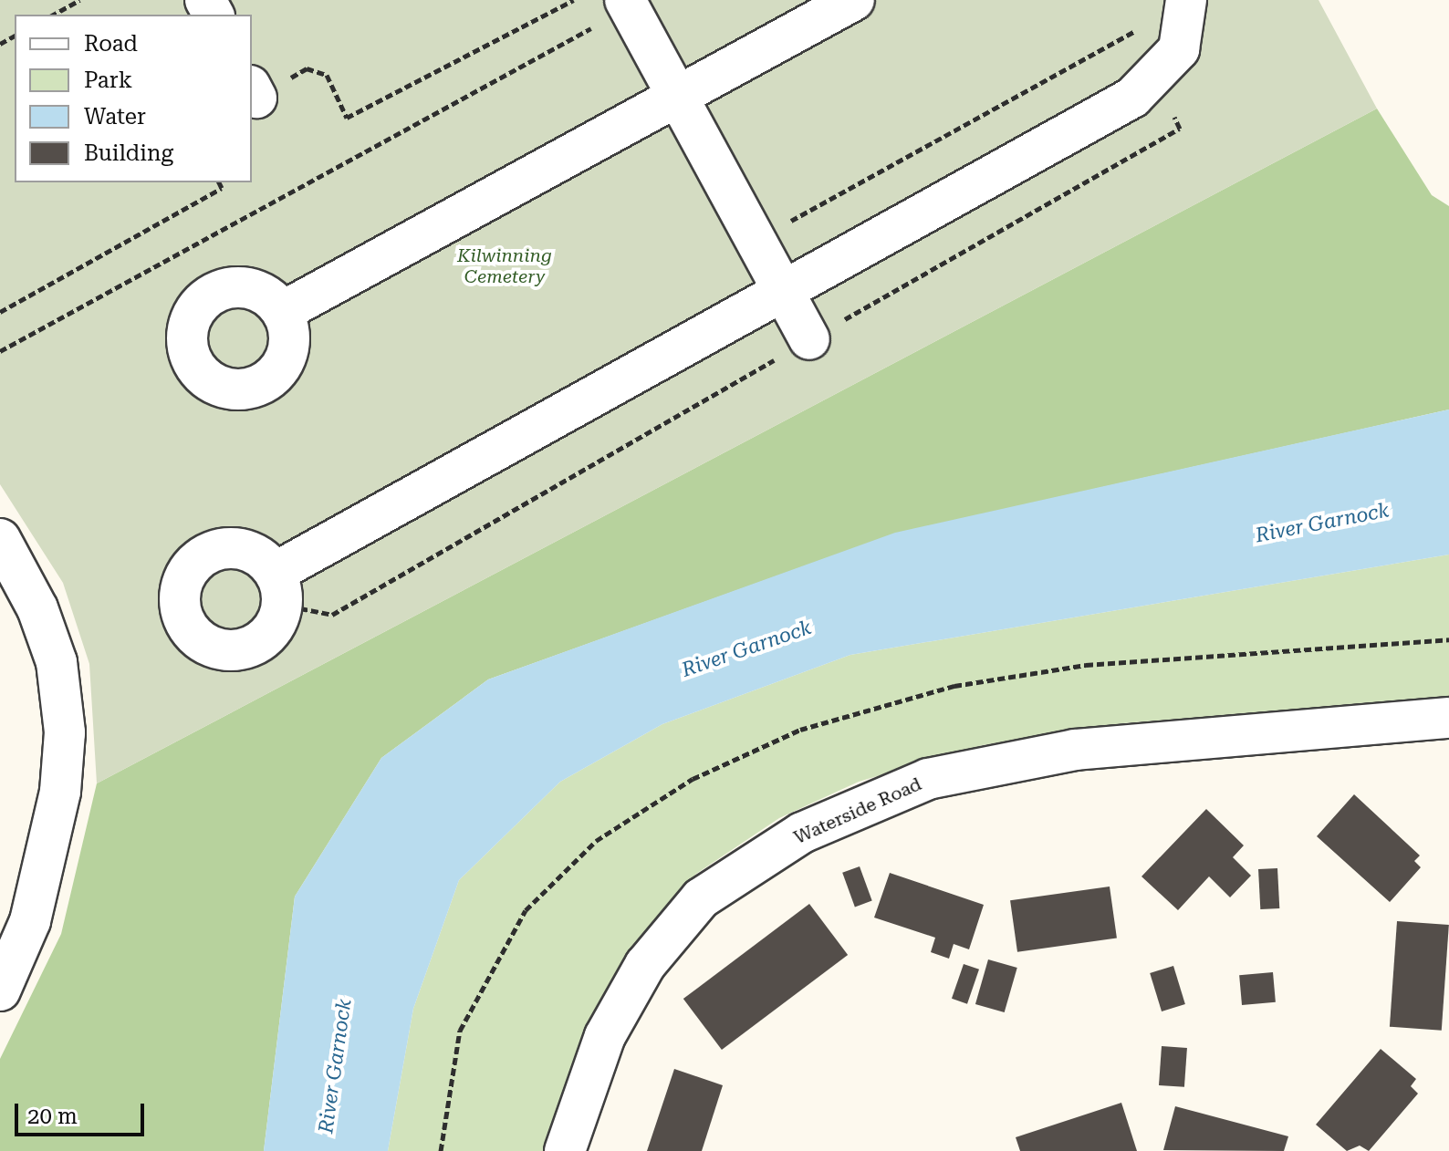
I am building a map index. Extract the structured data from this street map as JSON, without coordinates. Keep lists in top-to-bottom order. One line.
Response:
{"streets":{"street":["Waterside Road"]},"water":["River Garnock"],"parks":["Kilwinning Cemetery"],"legend":["Road","Park","Water","Building"],"scale_bar":"20 m"}
